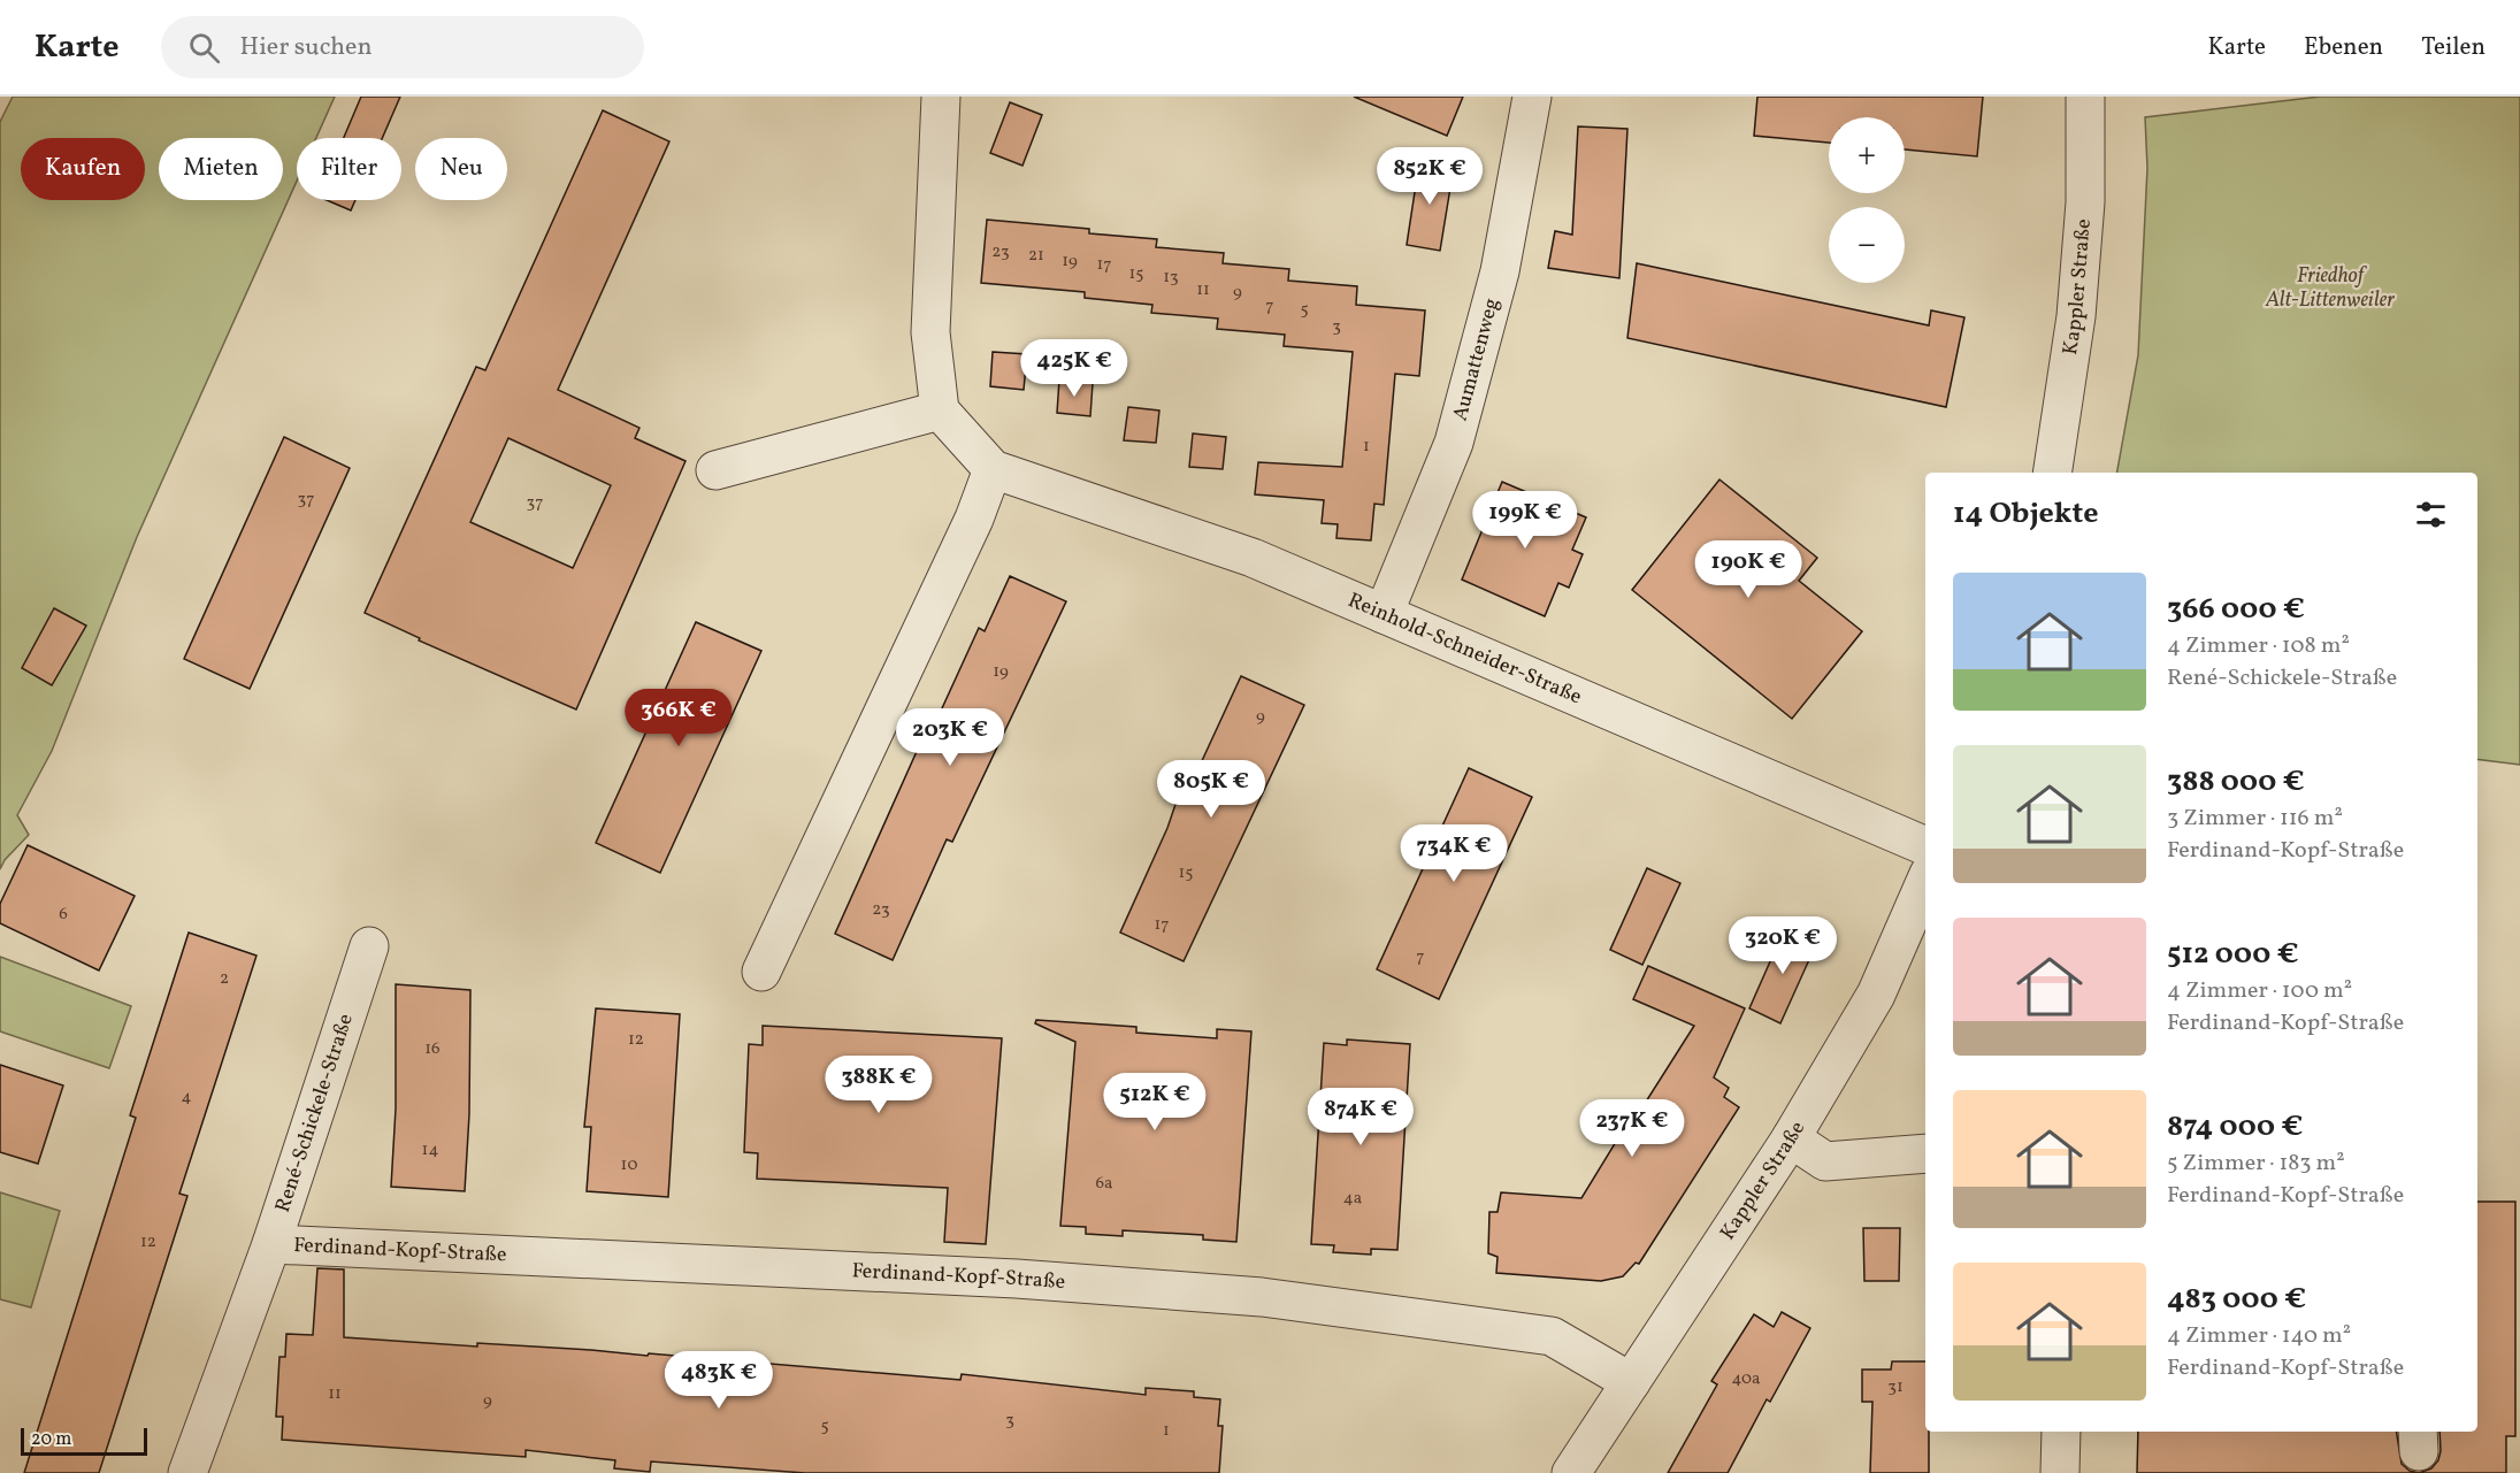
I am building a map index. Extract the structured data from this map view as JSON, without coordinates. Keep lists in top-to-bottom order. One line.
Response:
{"streets":{"street":["Kappler Straße","Aumattenweg","Reinhold-Schneider-Straße","René-Schickele-Straße","Ferdinand-Kopf-Straße"]},"crossings":[["Kappler Straße","Ferdinand-Kopf-Straße"],["Aumattenweg","Reinhold-Schneider-Straße"],["René-Schickele-Straße","Ferdinand-Kopf-Straße"]],"parks":["Friedhof Alt-Littenweiler"],"house_numbers":["23","21","19","17","15","13","11","9","7","5","3","1","37","37","19","9","15","23","6","17","7","2","12","16","4","14","10","6a","4a","12","40a","31","11","9","3","5","1"],"scale_bar":"20 m","page":{"header":"Karte","search":"Hier suchen","nav":["Karte","Ebenen","Teilen"],"map_buttons":["+","−"],"chip":["Kaufen","Mieten","Filter","Neu"],"price":["852K €","425K €","199K €","190K €","366K €","203K €","805K €","734K €","320K €","388K €","512K €","874K €","237K €","483K €"],"heading":"14 Objekte","list":[{"name":"366 000 €","note":"4 Zimmer · 108 m² · René-Schickele-Straße"},{"name":"388 000 €","note":"3 Zimmer · 116 m² · Ferdinand-Kopf-Straße"},{"name":"512 000 €","note":"4 Zimmer · 100 m² · Ferdinand-Kopf-Straße"},{"name":"874 000 €","note":"5 Zimmer · 183 m² · Ferdinand-Kopf-Straße"},{"name":"483 000 €","note":"4 Zimmer · 140 m² · Ferdinand-Kopf-Straße"}],"scale":"20 m"}}
